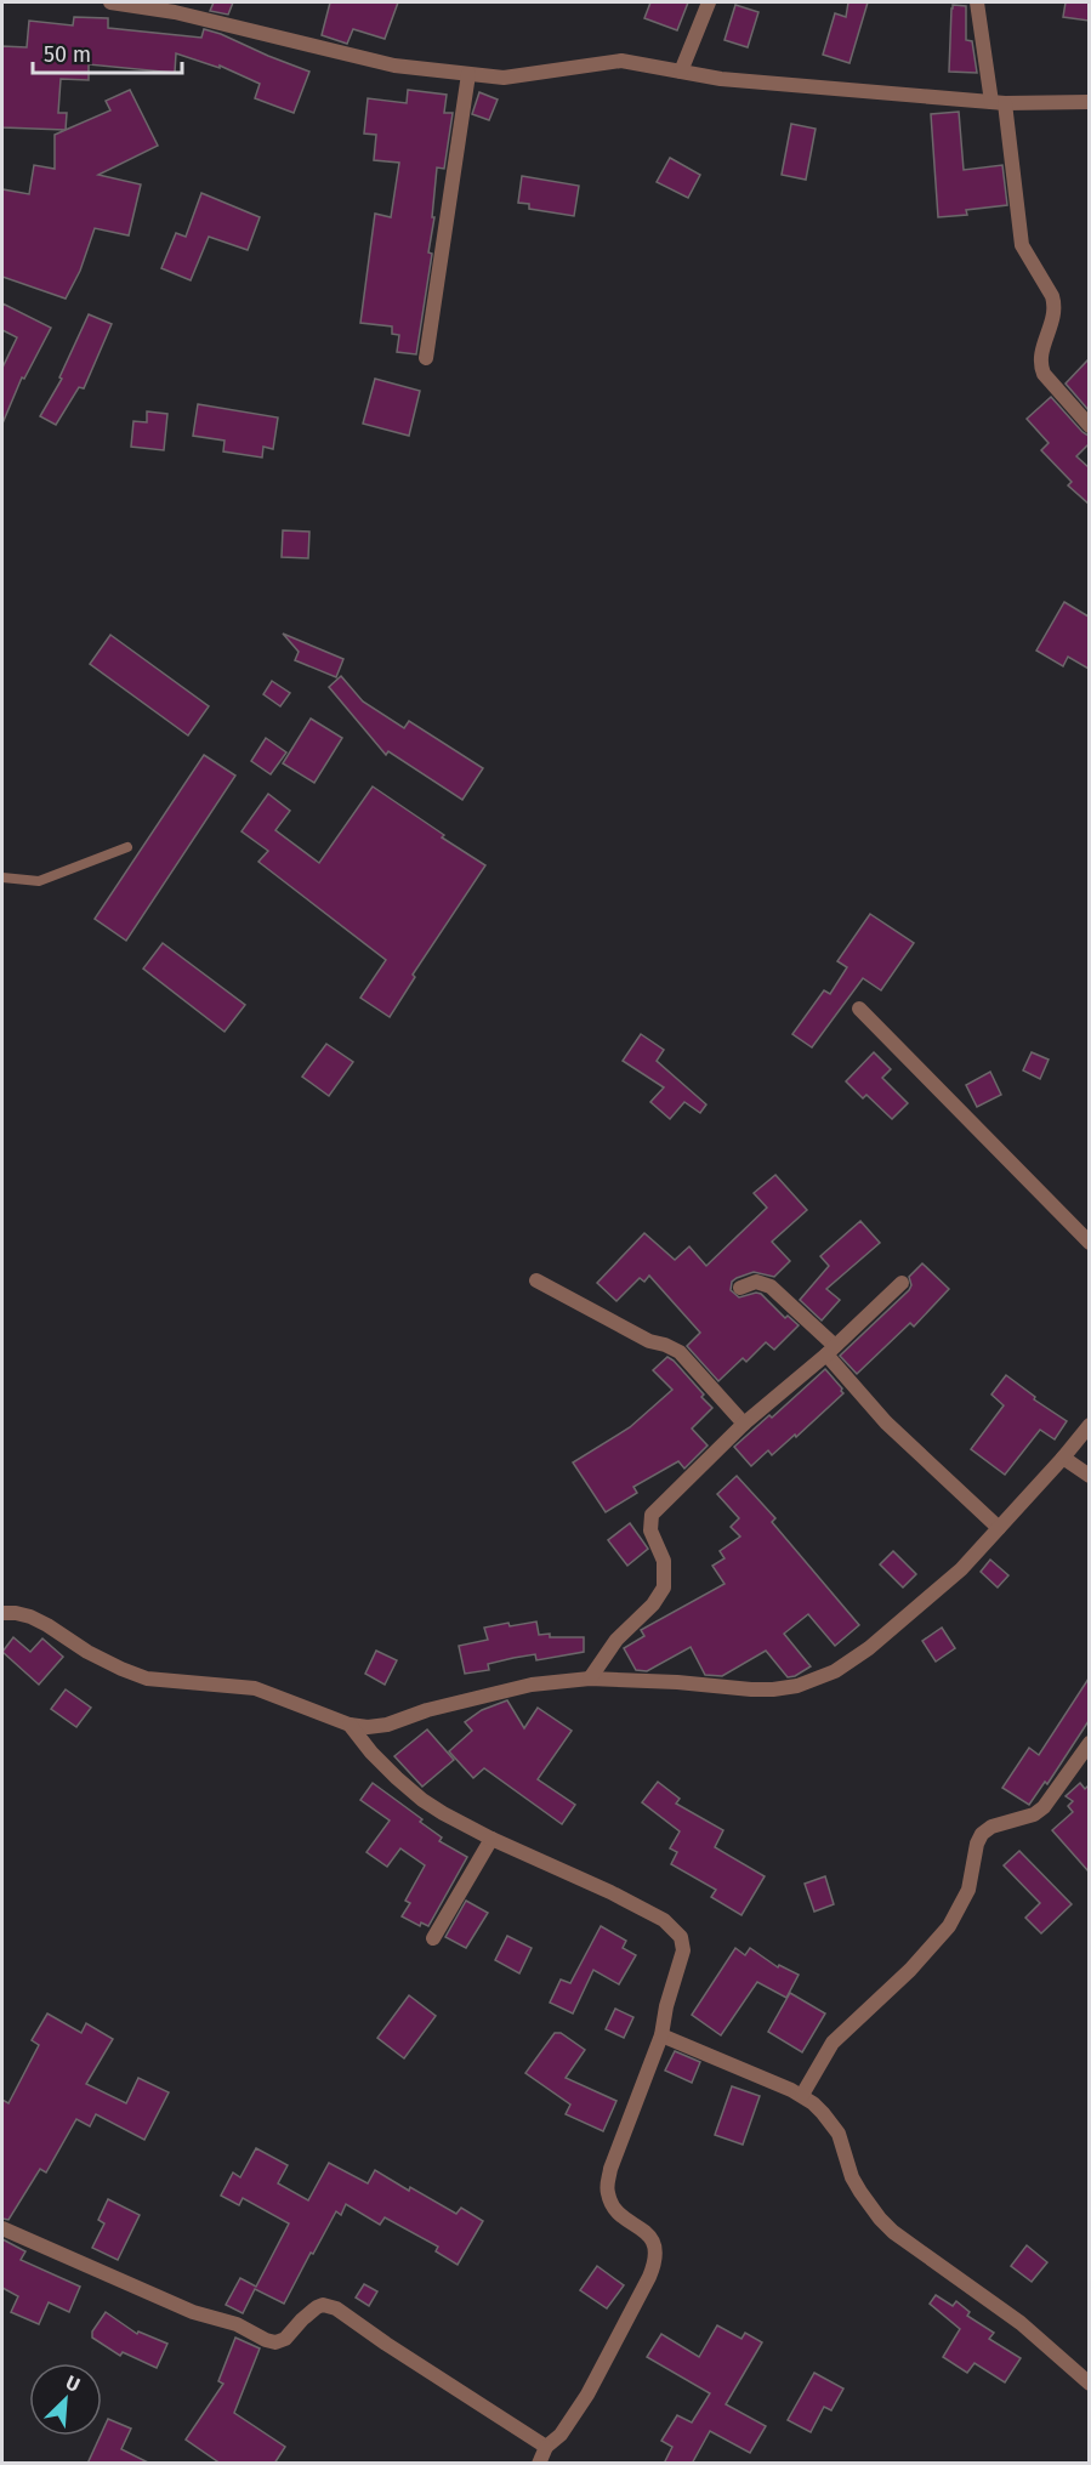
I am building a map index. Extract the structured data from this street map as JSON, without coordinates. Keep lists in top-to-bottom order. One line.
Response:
{"scale_bar":"50 m","north":"top right"}
